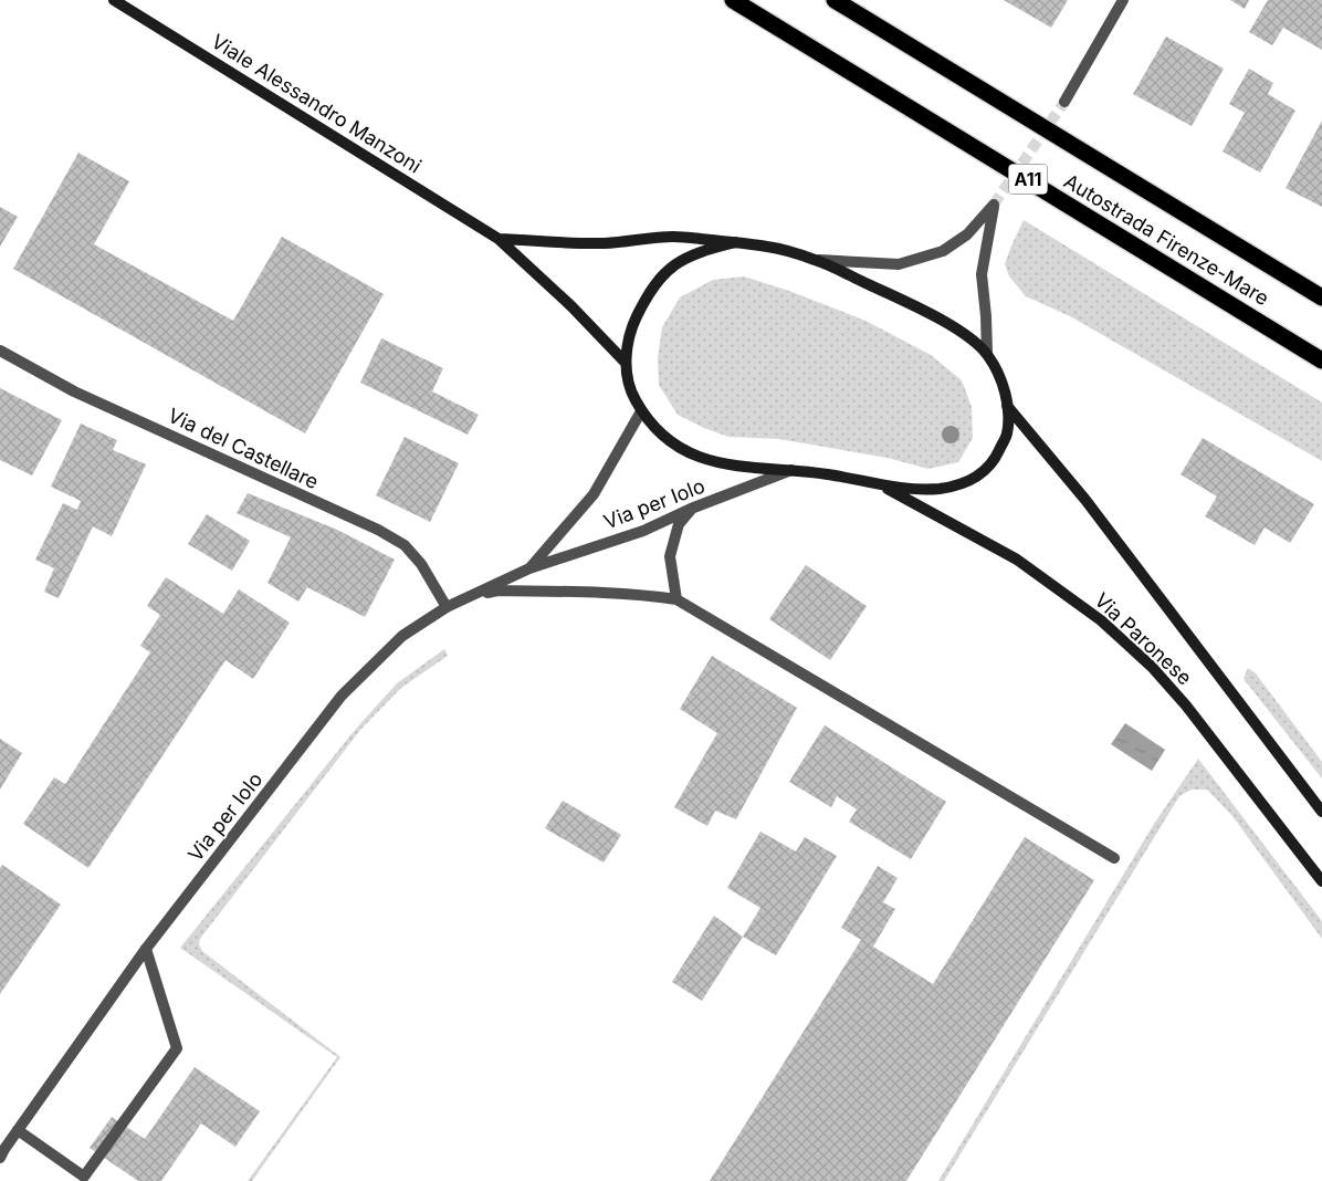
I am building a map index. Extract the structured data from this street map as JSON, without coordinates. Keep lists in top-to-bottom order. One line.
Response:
{"streets":{"highway":["A11","Autostrada Firenze-Mare"],"street":["Viale Alessandro Manzoni","Via del Castellare","Via per Iolo","Via Paronese"]},"crossings":[["Via del Castellare","Via per Iolo"]]}
